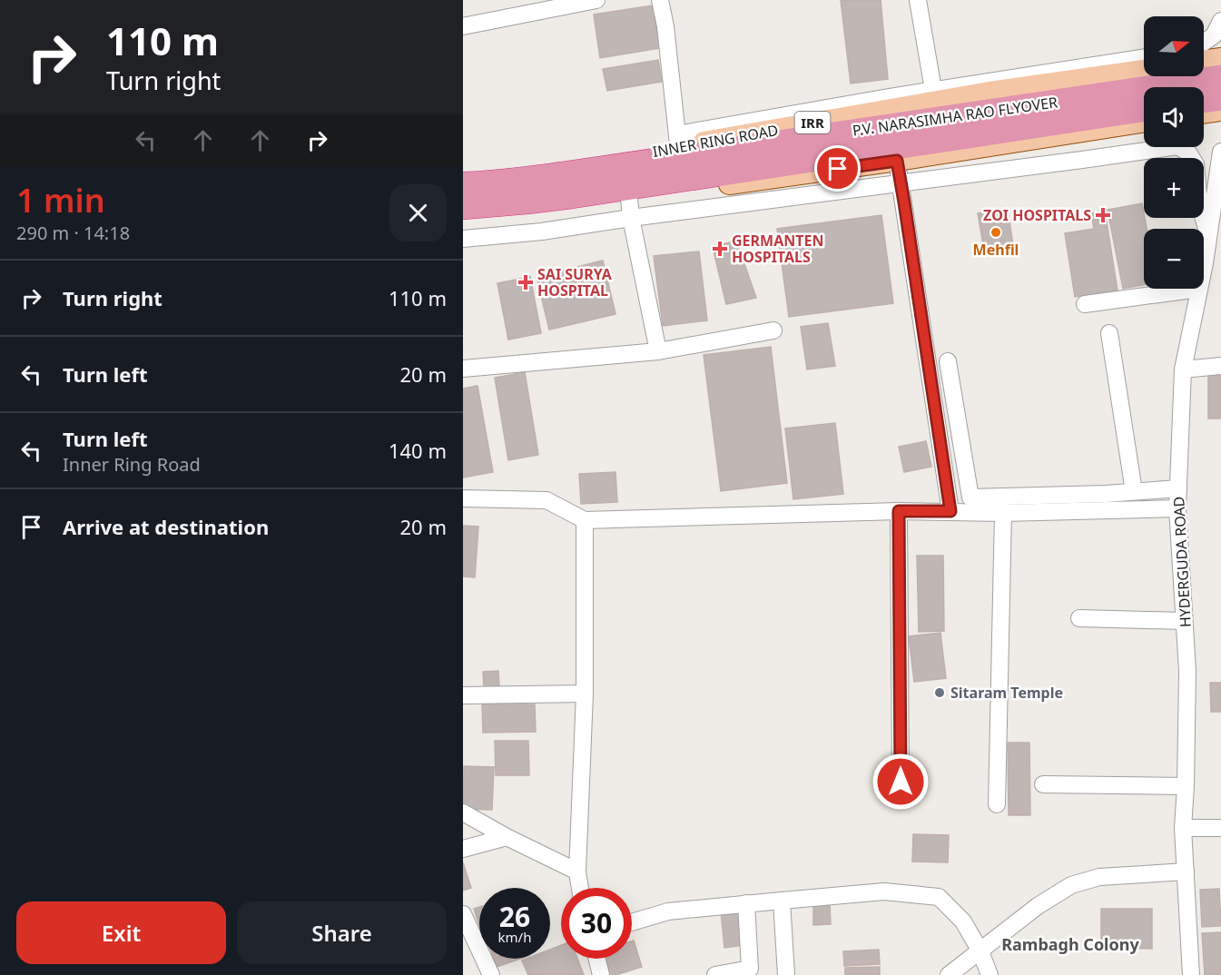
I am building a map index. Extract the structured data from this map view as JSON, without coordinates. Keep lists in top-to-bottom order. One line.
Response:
{"streets":{"highway":["P.V. NARASIMHA RAO FLYOVER"],"main road":["IRR","INNER RING ROAD"],"street":["HYDERGUDA ROAD"]},"districts":["Rambagh Colony"],"places":{"health":["ZOI HOSPITALS","GERMANTEN HOSPITALS","SAI SURYA HOSPITAL"],"other":["Mehfil","Sitaram Temple"]},"north":"right","page":{"turn":["110 m","Turn right"],"map_buttons":["+","−"],"heading":["1 min","290 m · 14:18"],"list":[{"name":"Turn right","value":"110 m"},{"name":"Turn left","value":"20 m"},{"name":"Turn left","note":"Inner Ring Road","value":"140 m"},{"name":"Arrive at destination","value":"20 m"}],"speed":"26 km/h","limit":"30","buttons":["Exit","Share"]}}
